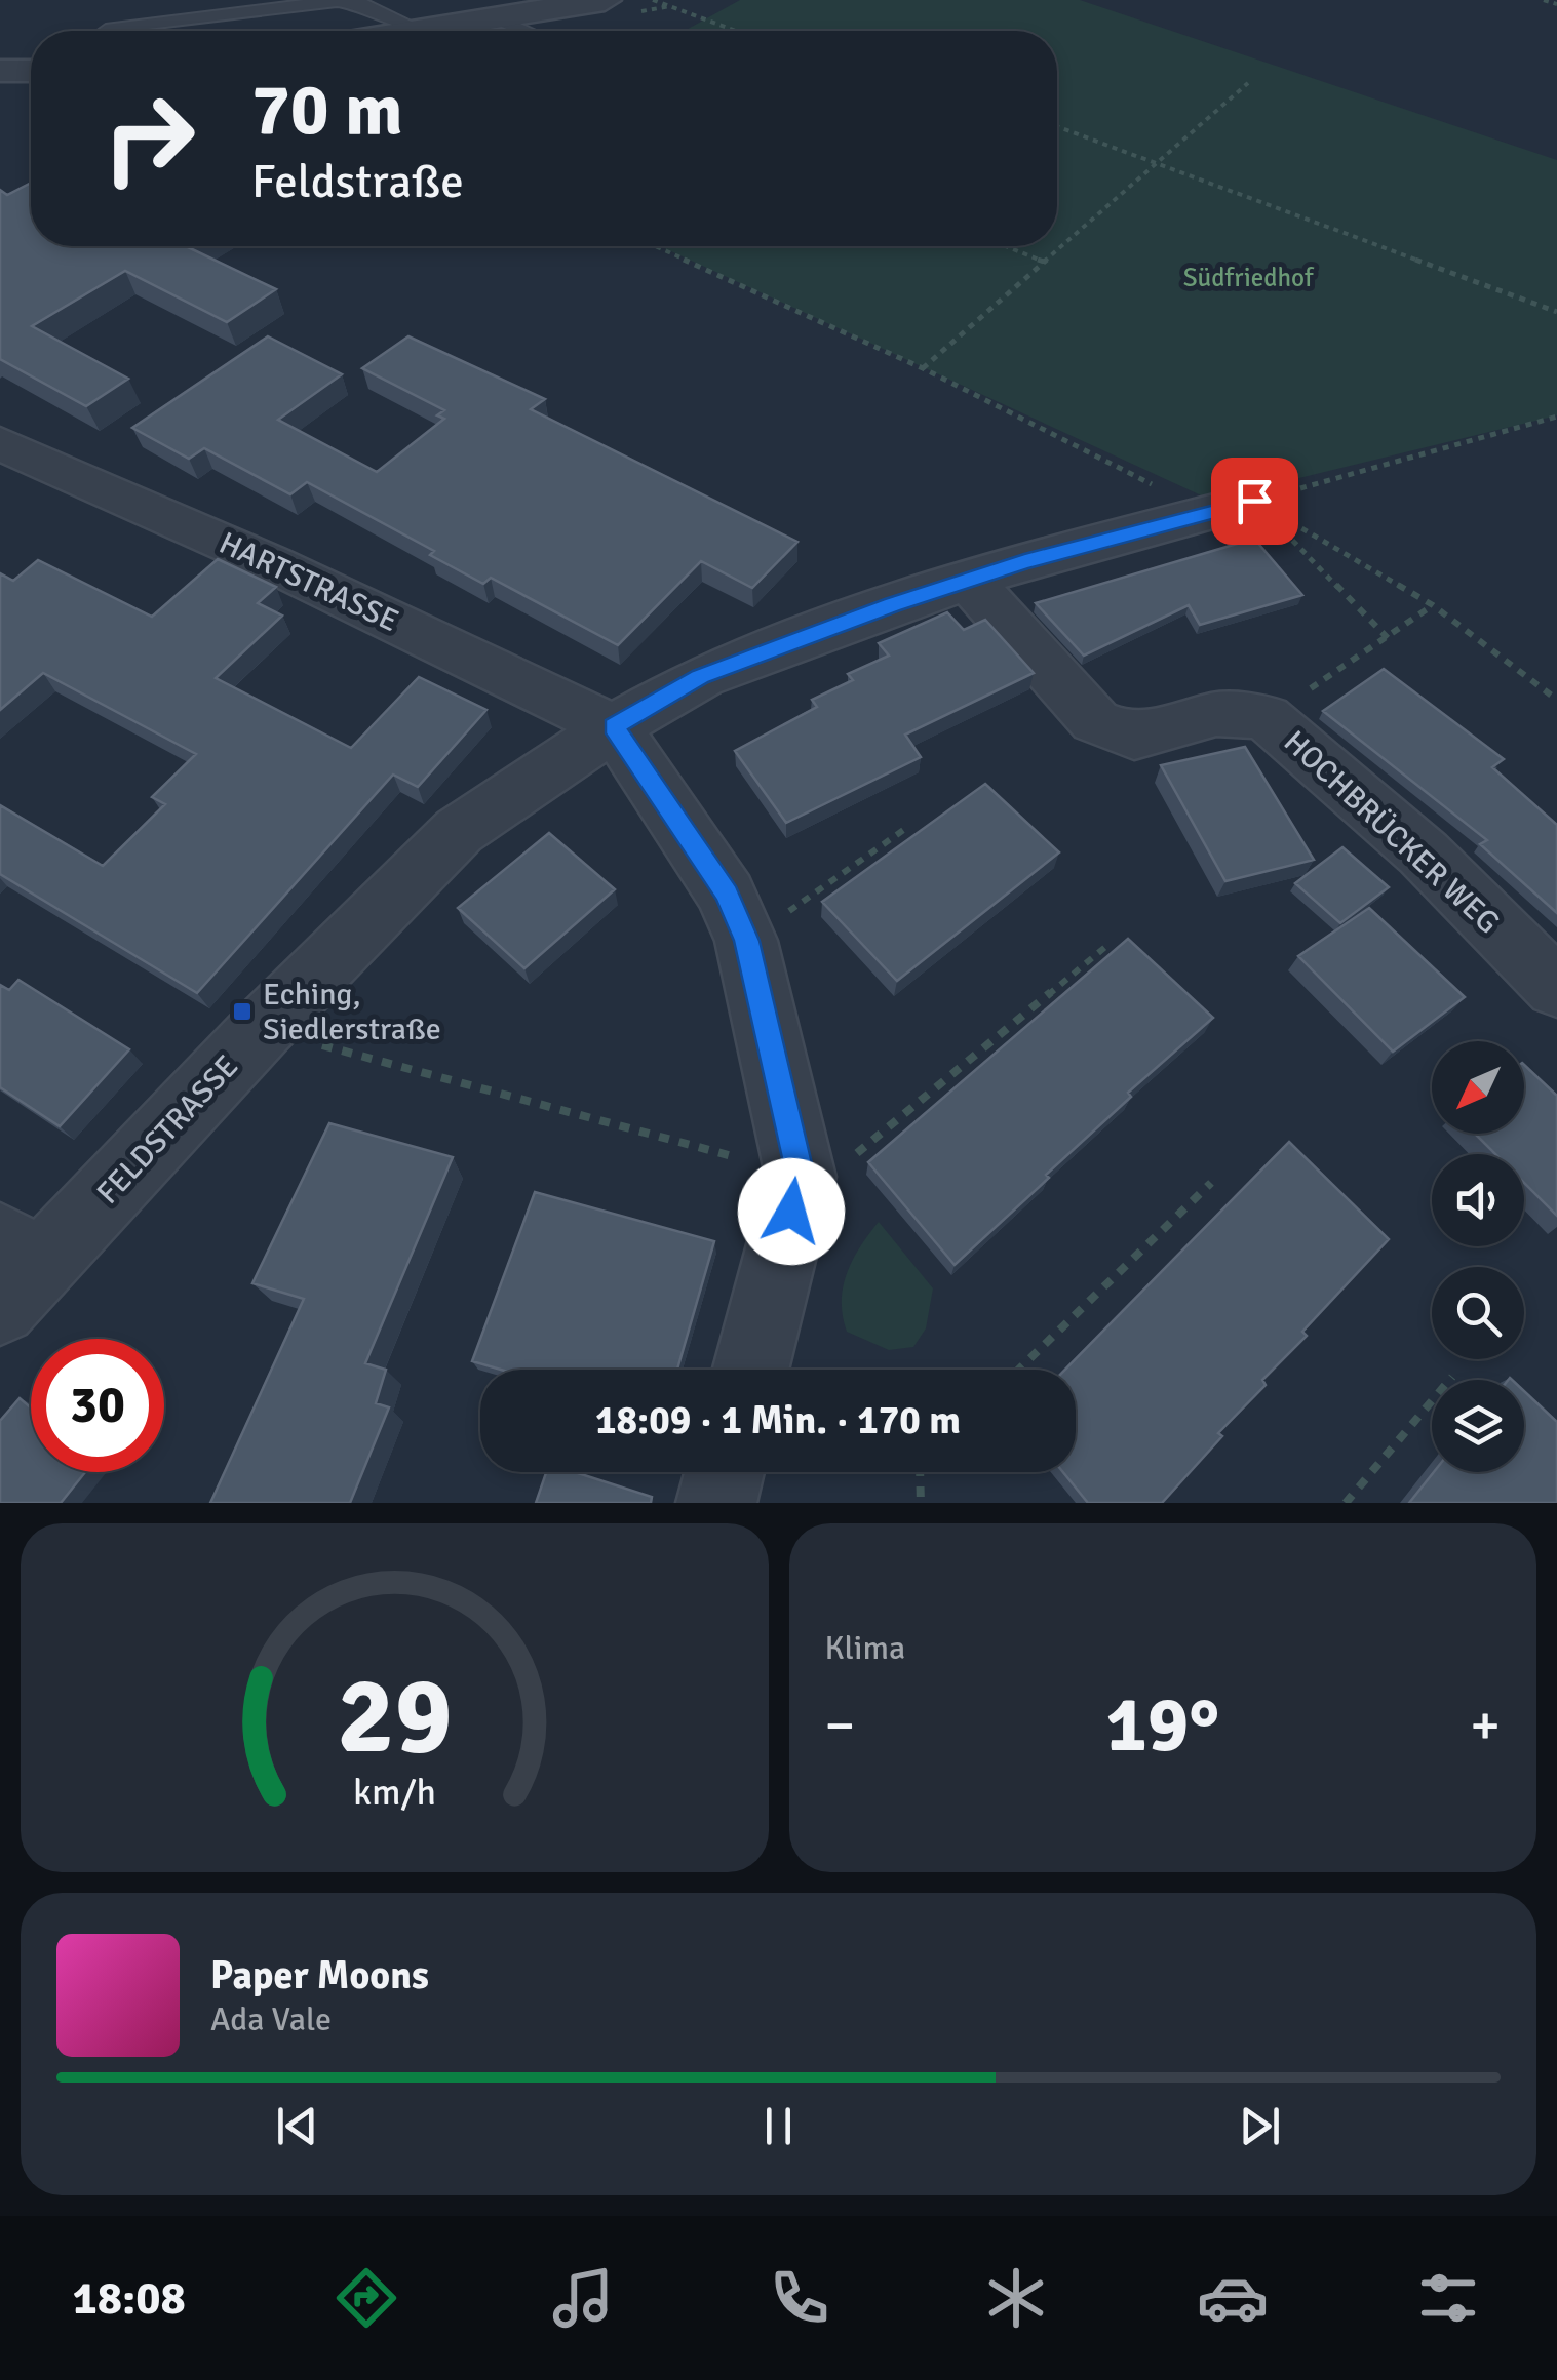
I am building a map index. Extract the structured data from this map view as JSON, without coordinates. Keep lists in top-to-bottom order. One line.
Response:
{"streets":{"street":["HARTSTRASSE","HOCHBRÜCKER WEG","FELDSTRASSE"]},"crossings":[["HARTSTRASSE","FELDSTRASSE"],["HOCHBRÜCKER WEG","FELDSTRASSE"]],"parks":["Südfriedhof"],"places":{"transit":["Eching, Siedlerstraße"]},"north":"bottom left","page":{"turn":["70 m","Feldstraße"],"limit":"30","trip":"18:09 · 1 Min. · 170 m","tile":"Klima","heat":["−","19°","+"],"song":["Paper Moons","Ada Vale"],"tabs":"18:08","gauge":["29","km/h"]}}
